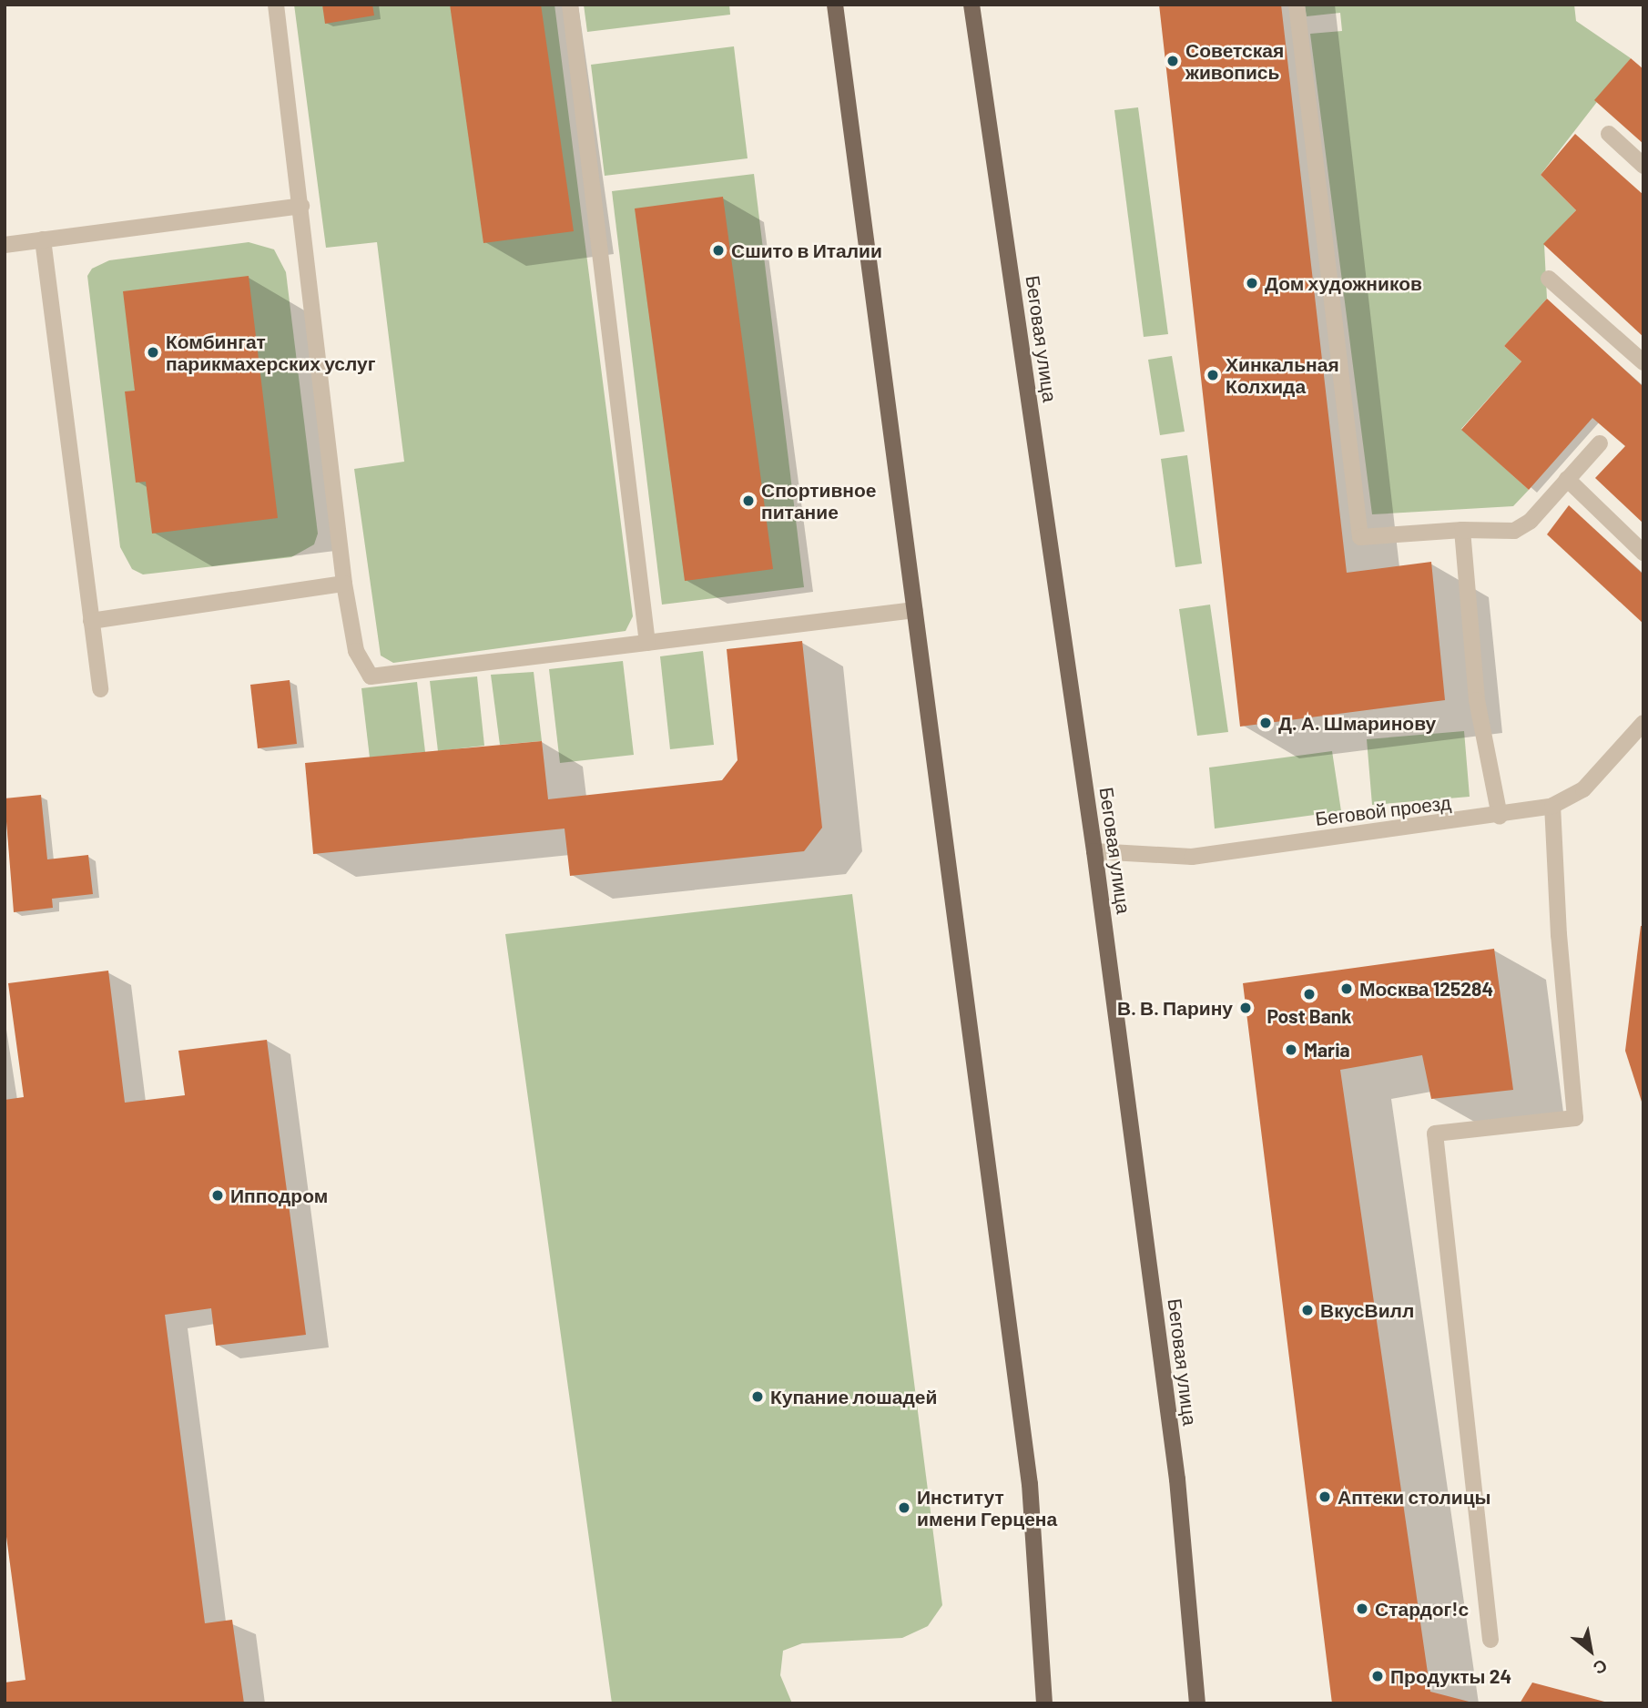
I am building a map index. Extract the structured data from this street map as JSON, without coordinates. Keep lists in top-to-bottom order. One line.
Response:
{"streets":{"main road":["Беговая улица"],"street":["Беговой проезд"]},"crossings":[["Беговая улица","Беговой проезд"]],"places":["Советская живопись","Сшито в Италии","Дом художников","Комбингат парикмахерских услуг","Хинкальная Колхида","Спортивное питание","Д. А. Шмаринову","Москва 125284","Post Bank","В. В. Парину","Maria","Ипподром","ВкусВилл","Купание лошадей","Аптеки столицы","Институт имени Герцена","Стардог!с","Продукты 24"],"north":"bottom right"}
